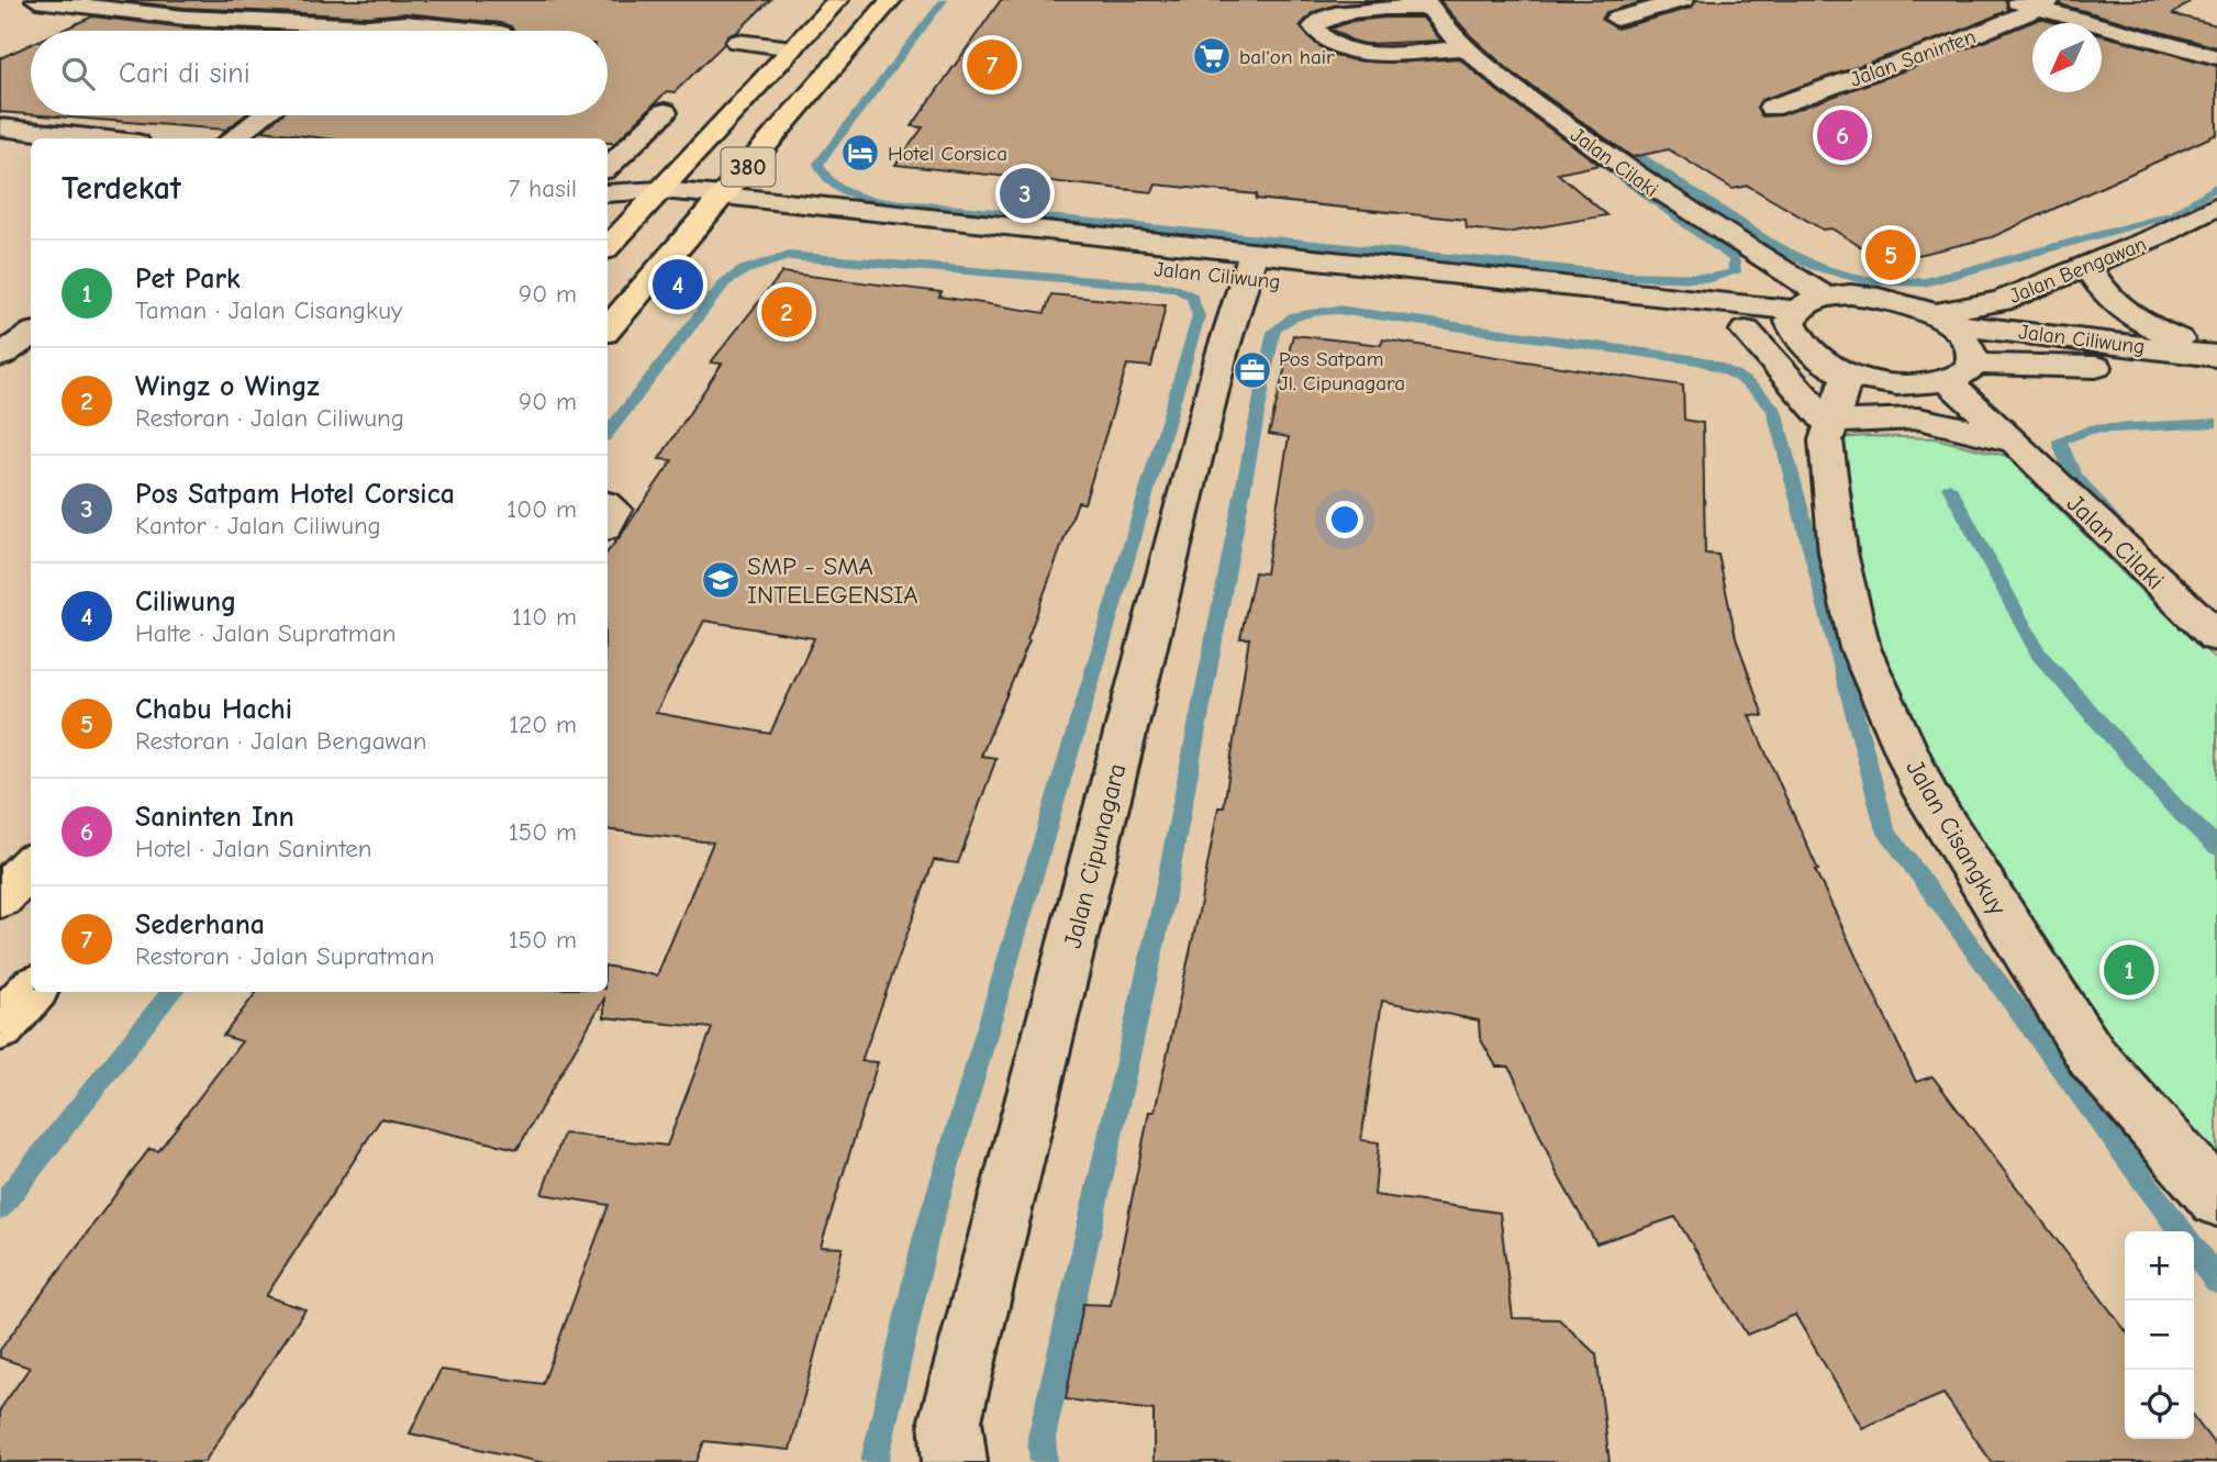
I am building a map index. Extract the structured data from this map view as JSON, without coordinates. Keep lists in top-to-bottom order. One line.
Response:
{"streets":{"main road":["380"],"street":["Jalan Saninten","Jalan Cilaki","Jalan Bengawan","Jalan Ciliwung","Jalan Cisangkuy","Jalan Cipunagara"]},"crossings":[["Jalan Cilaki","Jalan Ciliwung"],["380","Jalan Ciliwung"],["Jalan Bengawan","Jalan Ciliwung"],["Jalan Ciliwung","Jalan Cisangkuy"],["Jalan Ciliwung","Jalan Cipunagara"]],"places":{"supermarket":["bal'on hair"],"hotel":["Hotel Corsica"],"office":["Pos Satpam Jl. Cipunagara"],"school or university":["SMP - SMA INTELEGENSIA"]},"north":"bottom left","page":{"search":"Cari di sini","pins":["7","6","3","5","4","2","1"],"heading":["Terdekat","7 hasil"],"list":[{"mark":"1","name":"Pet Park","note":"Taman · Jalan Cisangkuy","value":"90 m"},{"mark":"2","name":"Wingz o Wingz","note":"Restoran · Jalan Ciliwung","value":"90 m"},{"mark":"3","name":"Pos Satpam Hotel Corsica","note":"Kantor · Jalan Ciliwung","value":"100 m"},{"mark":"4","name":"Ciliwung","note":"Halte · Jalan Supratman","value":"110 m"},{"mark":"5","name":"Chabu Hachi","note":"Restoran · Jalan Bengawan","value":"120 m"},{"mark":"6","name":"Saninten Inn","note":"Hotel · Jalan Saninten","value":"150 m"},{"mark":"7","name":"Sederhana","note":"Restoran · Jalan Supratman","value":"150 m"}],"map_buttons":["+","−"]}}
